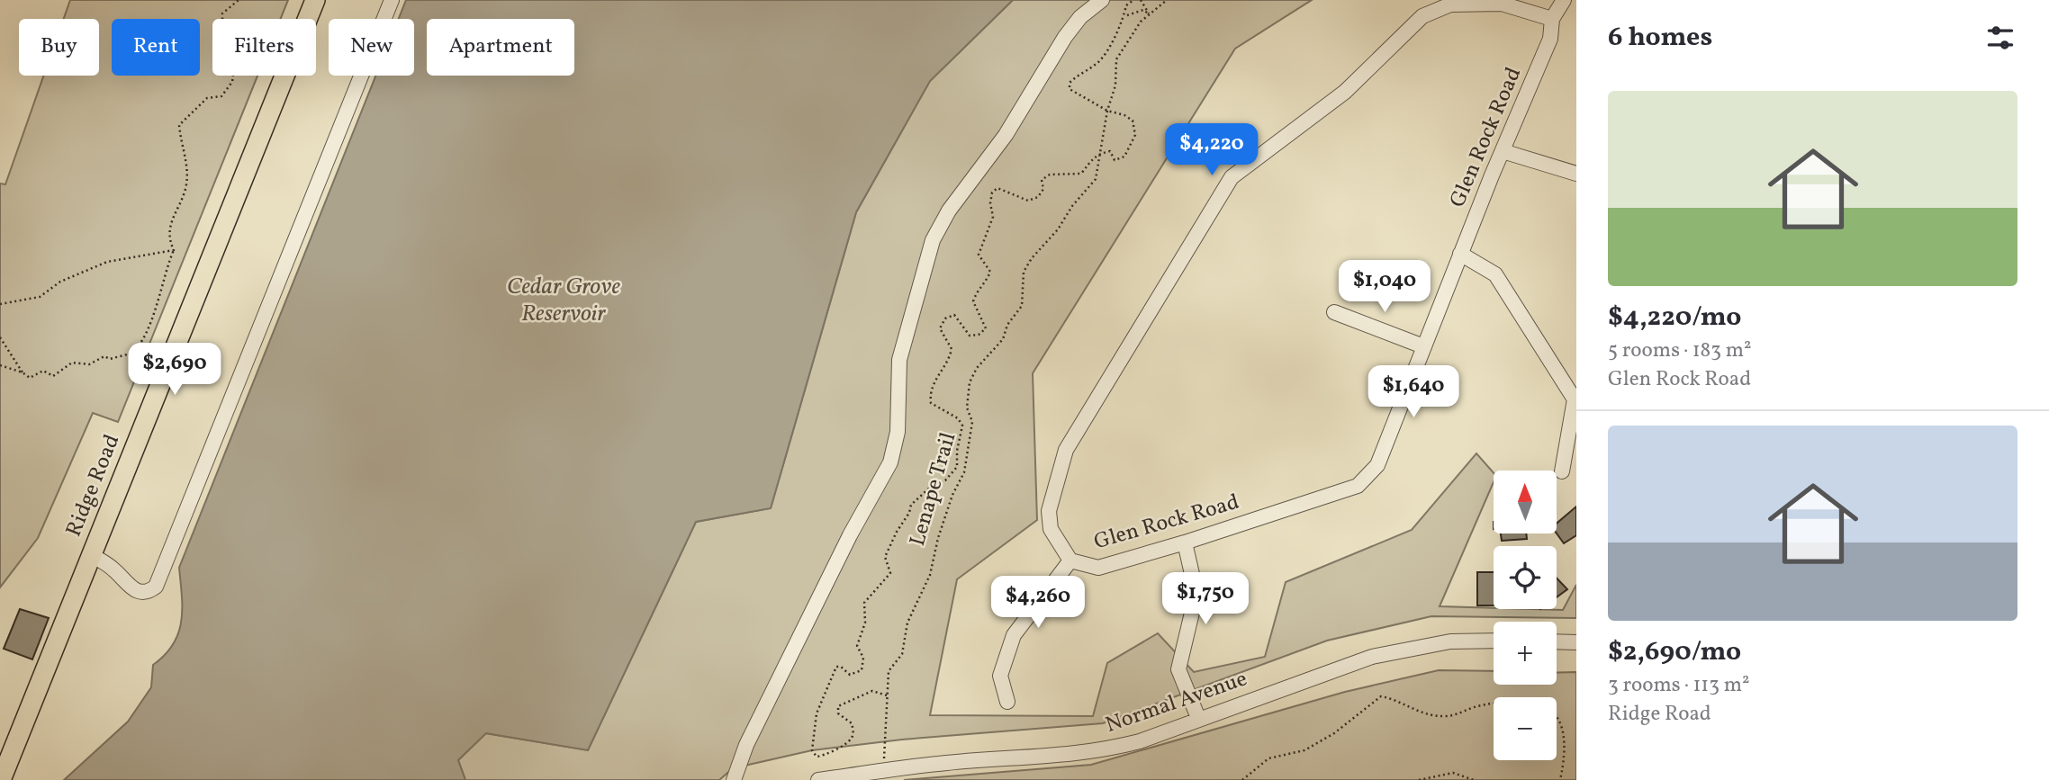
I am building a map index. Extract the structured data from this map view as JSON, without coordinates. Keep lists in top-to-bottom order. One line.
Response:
{"streets":{"main road":["Ridge Road"],"street":["Glen Rock Road","Normal Avenue"],"path":["Lenape Trail"]},"crossings":[["Lenape Trail","Normal Avenue"]],"water":["Cedar Grove Reservoir"],"north":"top","page":{"heading":"6 homes","chip":["Buy","Rent","Filters","New","Apartment"],"list":[{"name":"$4,220/mo","note":"5 rooms · 183 m² · Glen Rock Road"},{"name":"$2,690/mo","note":"3 rooms · 113 m² · Ridge Road"}],"price":["$4,220","$1,040","$2,690","$1,640","$1,750","$4,260"],"map_buttons":["+","−"]}}
